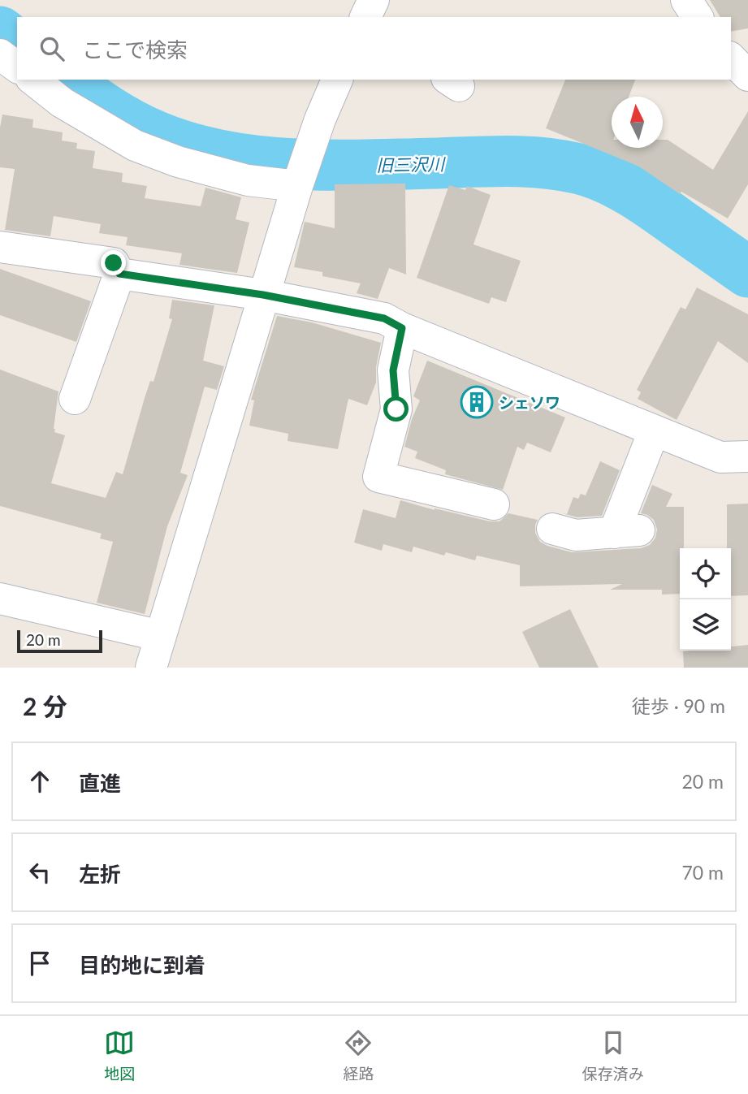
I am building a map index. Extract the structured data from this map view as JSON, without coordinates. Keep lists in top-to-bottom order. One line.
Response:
{"water":["旧三沢川"],"places":{"building":["シェソワ"]},"scale_bar":"20 m","north":"top","page":{"search":"ここで検索","scale":"20 m","heading":["2 分","徒歩 · 90 m"],"list":[["直進","20 m"],["左折","70 m"],"目的地に到着"],"nav":["地図","経路","保存済み"]}}
